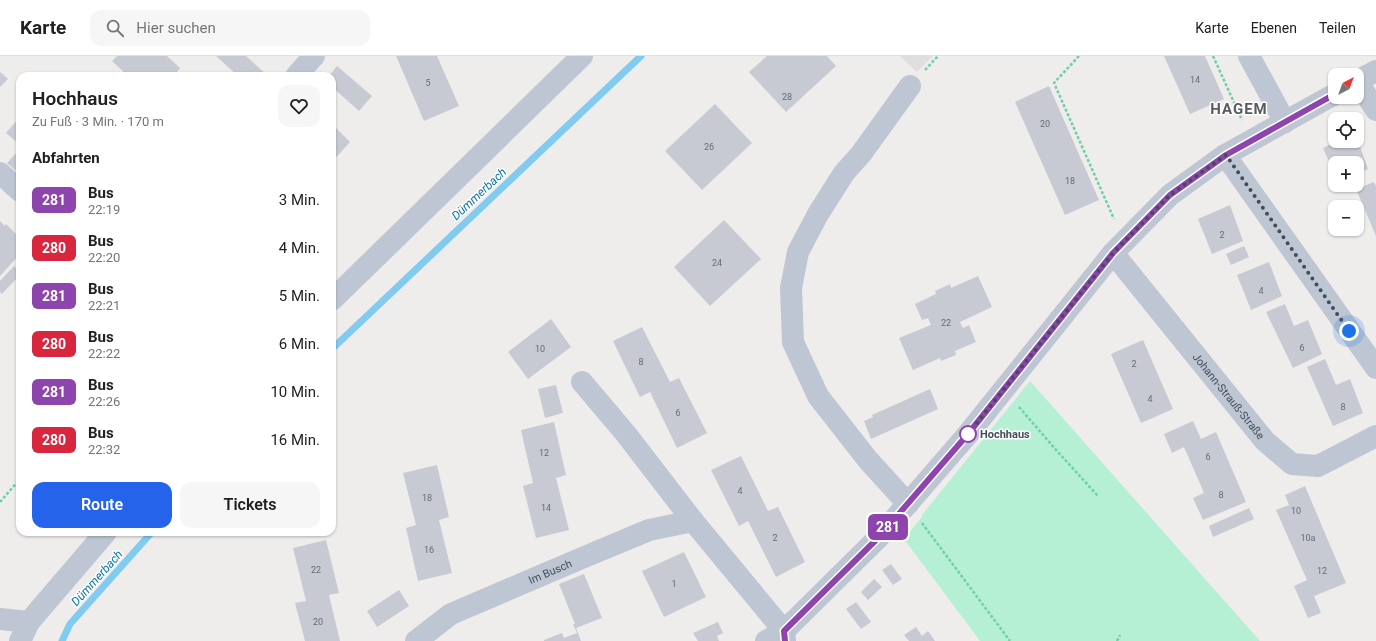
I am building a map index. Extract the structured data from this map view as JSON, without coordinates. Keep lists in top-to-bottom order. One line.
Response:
{"streets":{"street":["Johann-Strauß-Straße","Im Busch"]},"districts":["HAGEM"],"water":["Dümmerbach"],"places":["Hochhaus"],"lines":["bus line 281"],"house_numbers":["14","5","28","20","26","18","2","24","4","22","6","10","8","2","4","8","6","12","6","4","8","18","14","10","2","10a","16","22","12","1","20"],"north":"top right","page":{"header":"Karte","search":"Hier suchen","nav":["Karte","Ebenen","Teilen"],"on_map":"281","map_buttons":["+","−"],"heading":[["Hochhaus","Zu Fuß · 3 Min. · 170 m"],"Abfahrten"],"list":[{"mark":"281","name":"Bus","note":"22:19","value":"3 Min."},{"mark":"280","name":"Bus","note":"22:20","value":"4 Min."},{"mark":"281","name":"Bus","note":"22:21","value":"5 Min."},{"mark":"280","name":"Bus","note":"22:22","value":"6 Min."},{"mark":"281","name":"Bus","note":"22:26","value":"10 Min."},{"mark":"280","name":"Bus","note":"22:32","value":"16 Min."}],"buttons":["Route","Tickets"]}}
